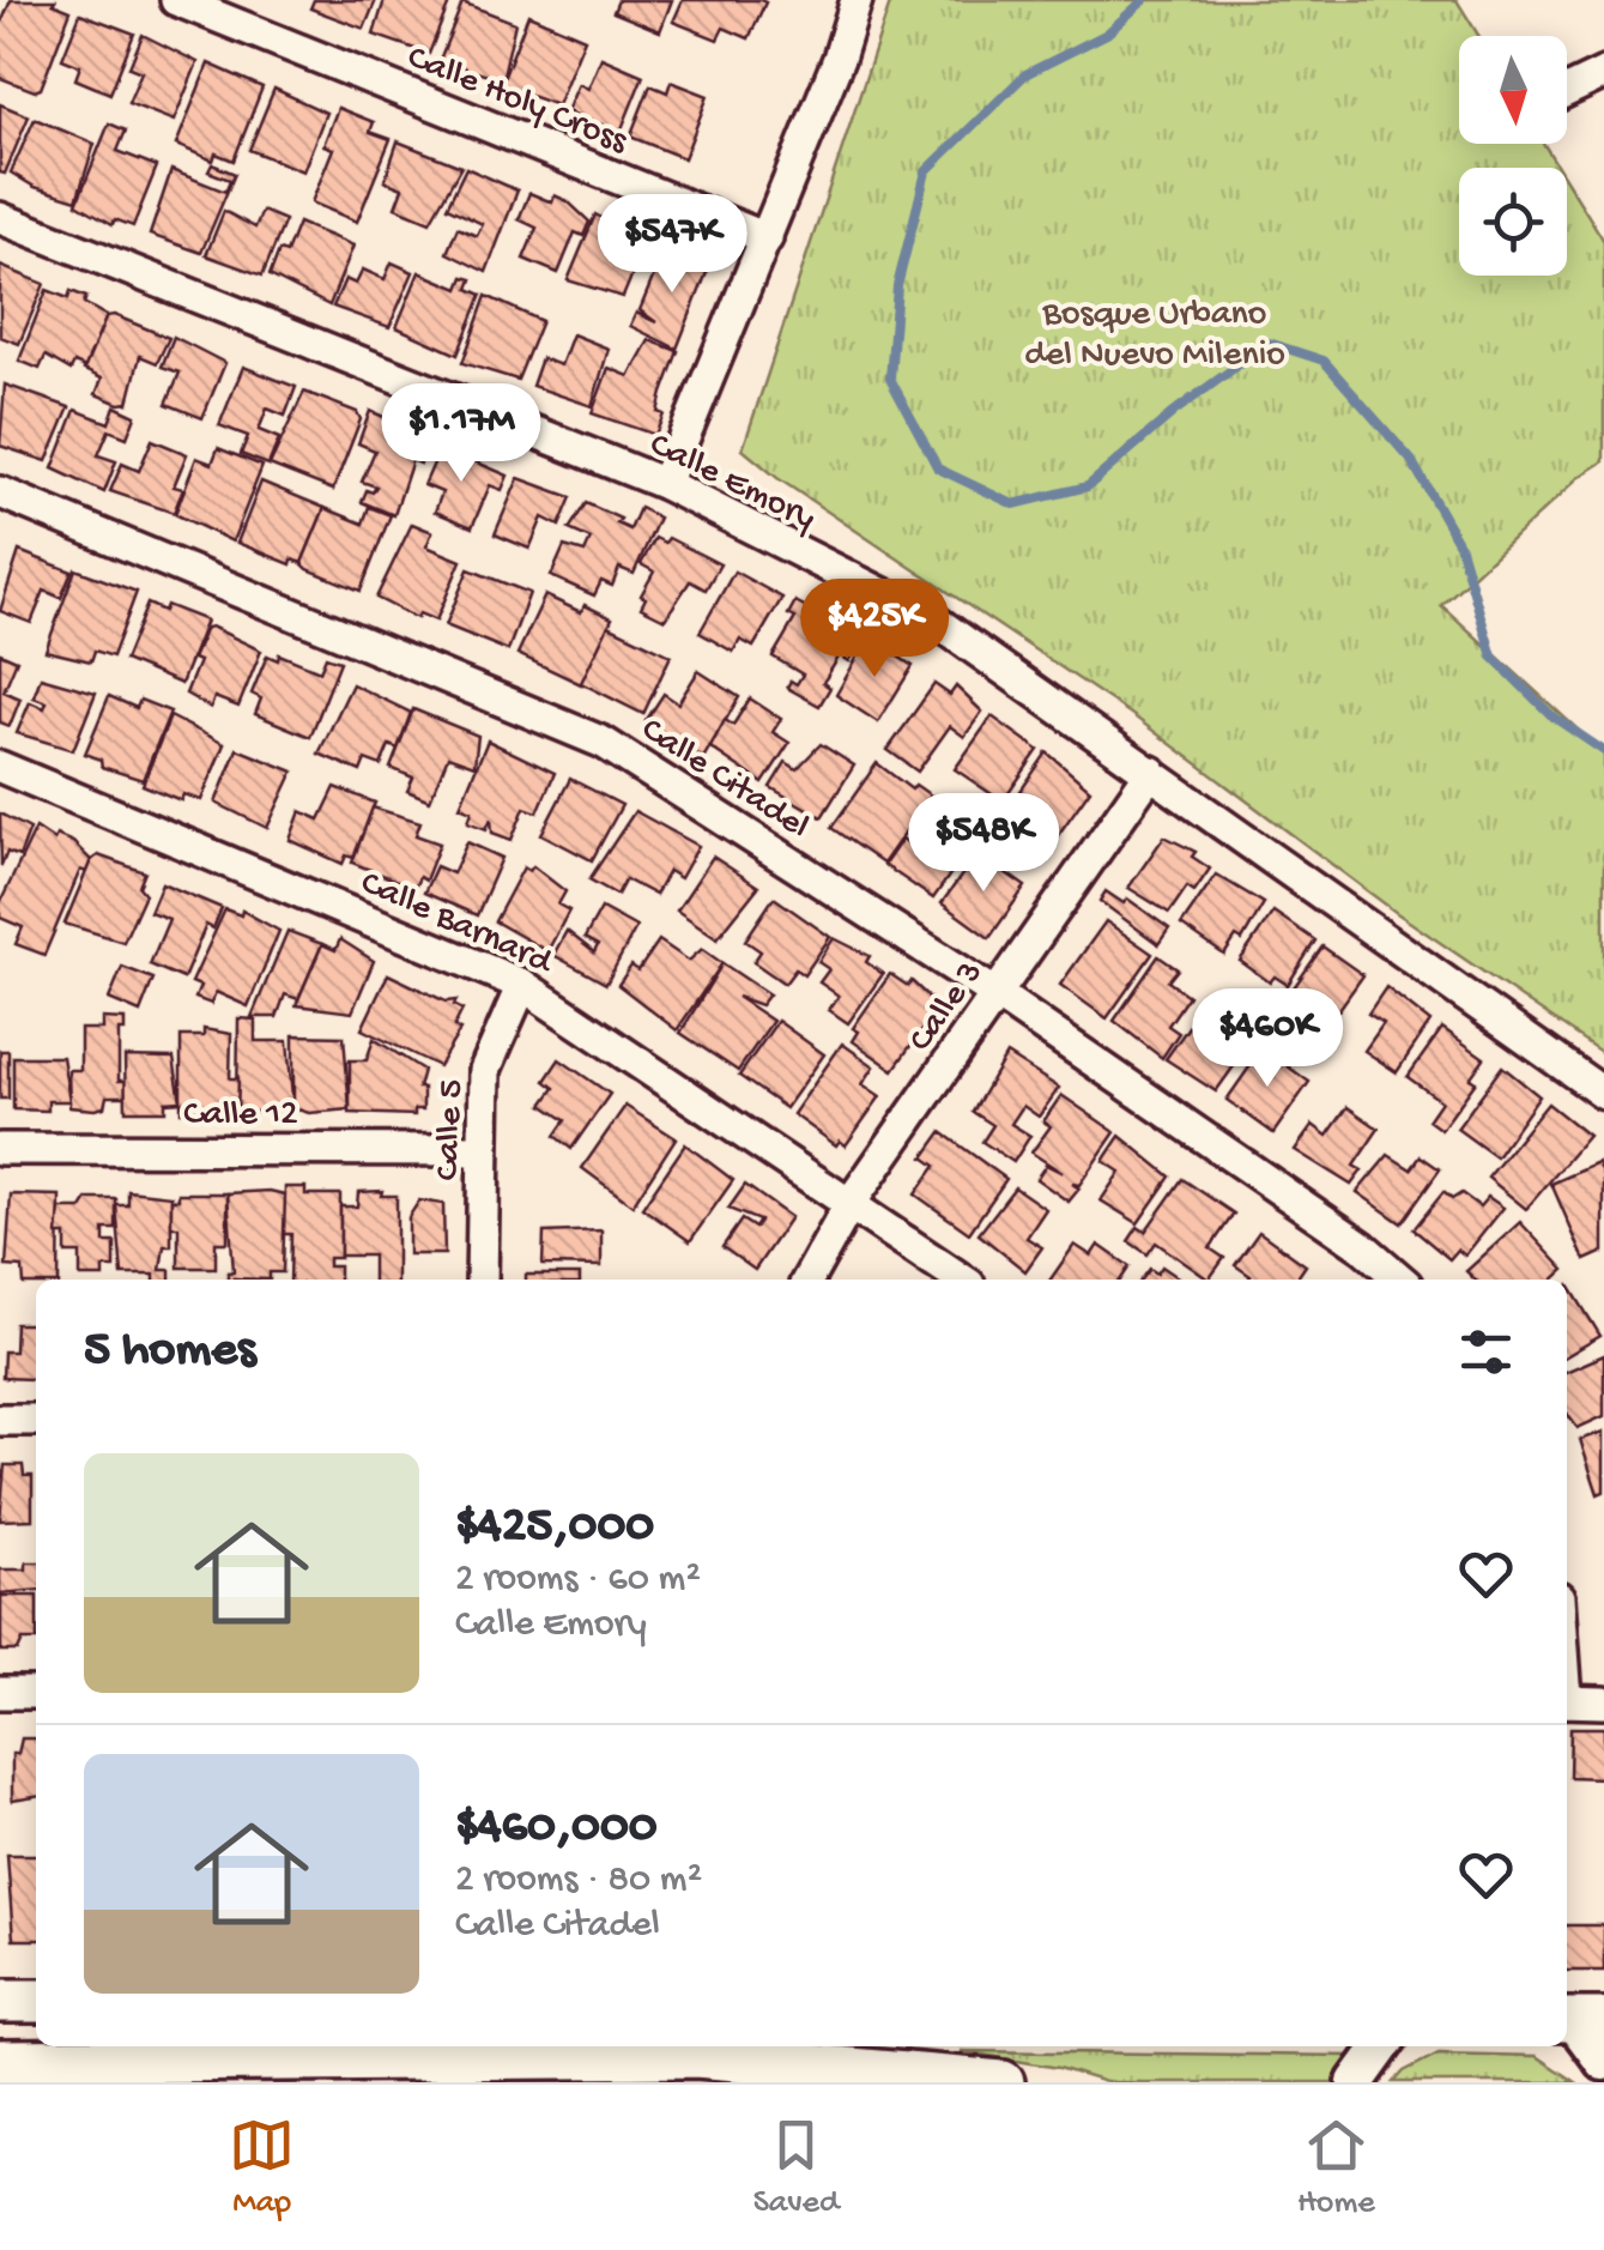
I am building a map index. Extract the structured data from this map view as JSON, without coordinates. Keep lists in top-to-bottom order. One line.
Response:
{"streets":{"street":["Calle Holy Cross","Calle Emory","Calle Citadel","Calle Barnard","Calle 3","Calle 12","Calle 5"]},"crossings":[["Calle Emory","Calle 3"],["Calle Citadel","Calle 3"],["Calle Barnard","Calle 3"],["Calle Barnard","Calle 5"],["Calle 12","Calle 5"]],"parks":["Bosque Urbano del Nuevo Milenio"],"north":"bottom","page":{"price":["$547K","$1.17M","$425K","$548K","$460K"],"heading":"5 homes","list":[{"name":"$425,000","note":"2 rooms · 60 m² · Calle Emory"},{"name":"$460,000","note":"2 rooms · 80 m² · Calle Citadel"}],"tabs":["Map","Saved","Home"]}}
